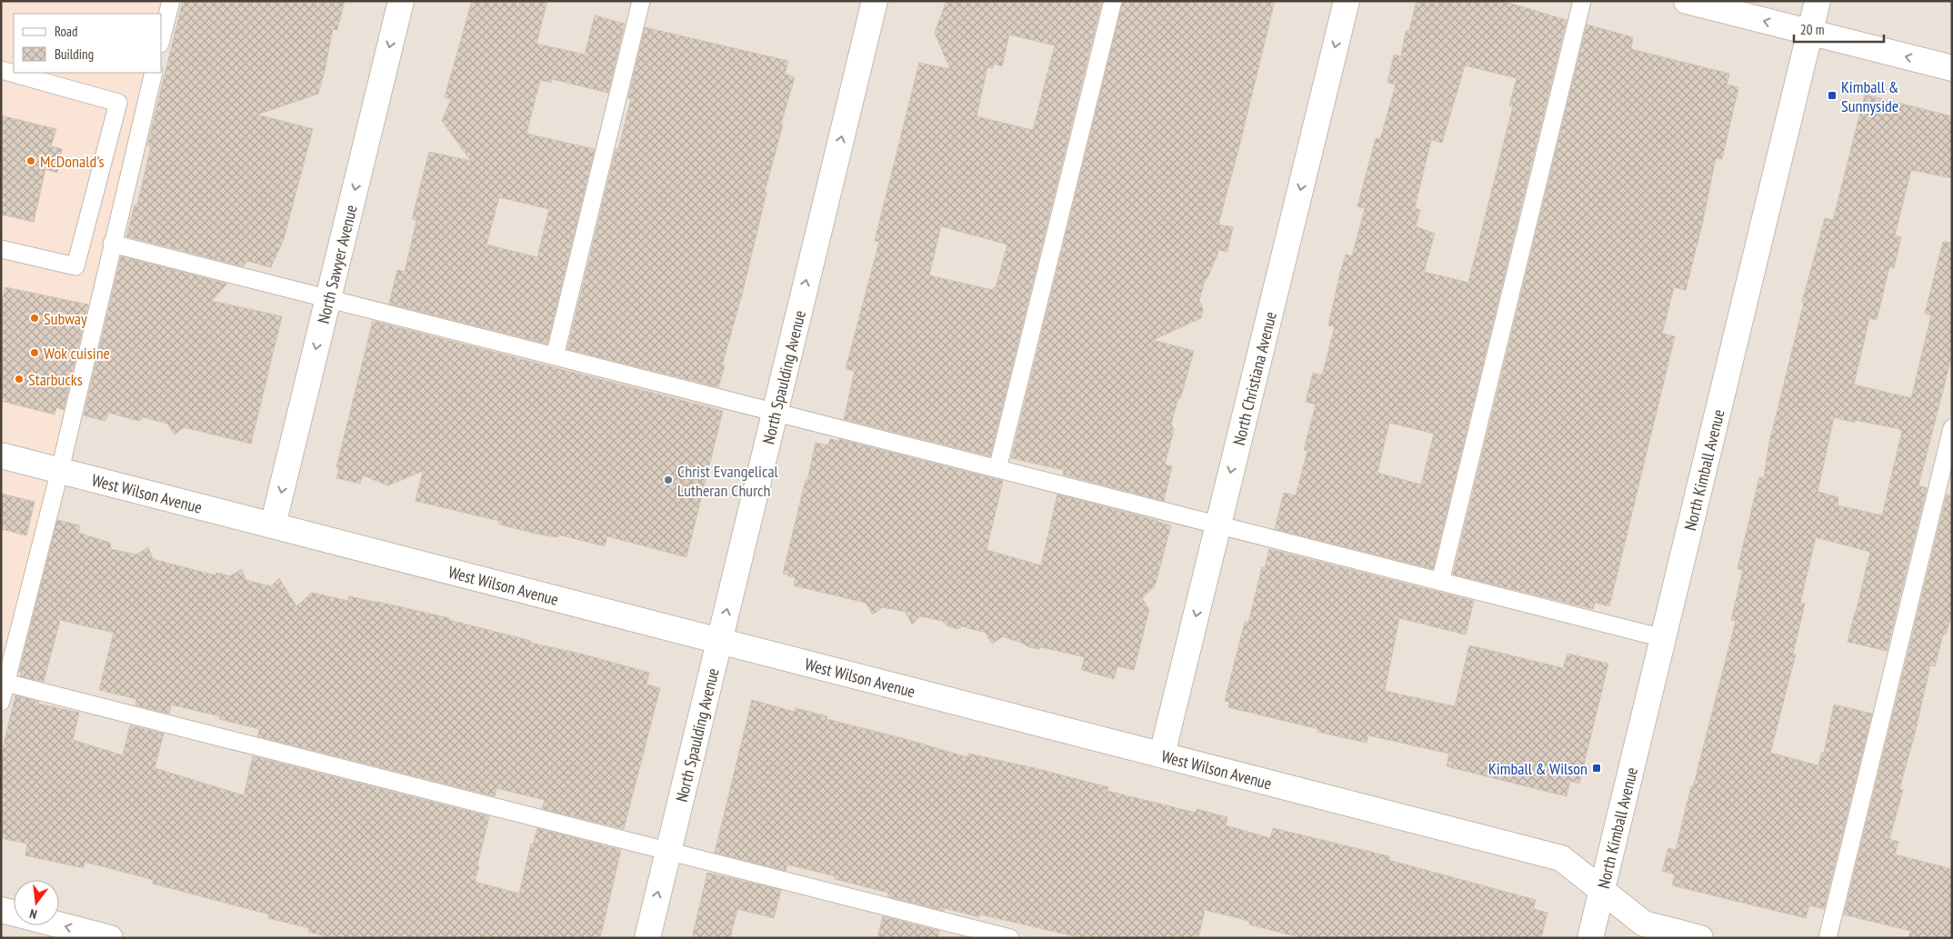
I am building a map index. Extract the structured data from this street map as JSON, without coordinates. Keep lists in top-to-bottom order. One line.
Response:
{"streets":{"street":["North Sawyer Avenue","North Spaulding Avenue","North Christiana Avenue","North Kimball Avenue","West Wilson Avenue"]},"crossings":[["North Sawyer Avenue","West Wilson Avenue"],["North Spaulding Avenue","West Wilson Avenue"],["North Christiana Avenue","West Wilson Avenue"],["North Kimball Avenue","West Wilson Avenue"]],"one_way":["North Sawyer Avenue","North Spaulding Avenue","North Christiana Avenue"],"places":{"transit":["Kimball & Sunnyside","Kimball & Wilson"],"other":["McDonald's","Subway","Wok cuisine","Starbucks","Christ Evangelical Lutheran Church"]},"legend":["Road","Building"],"scale_bar":"20 m","north":"bottom"}
